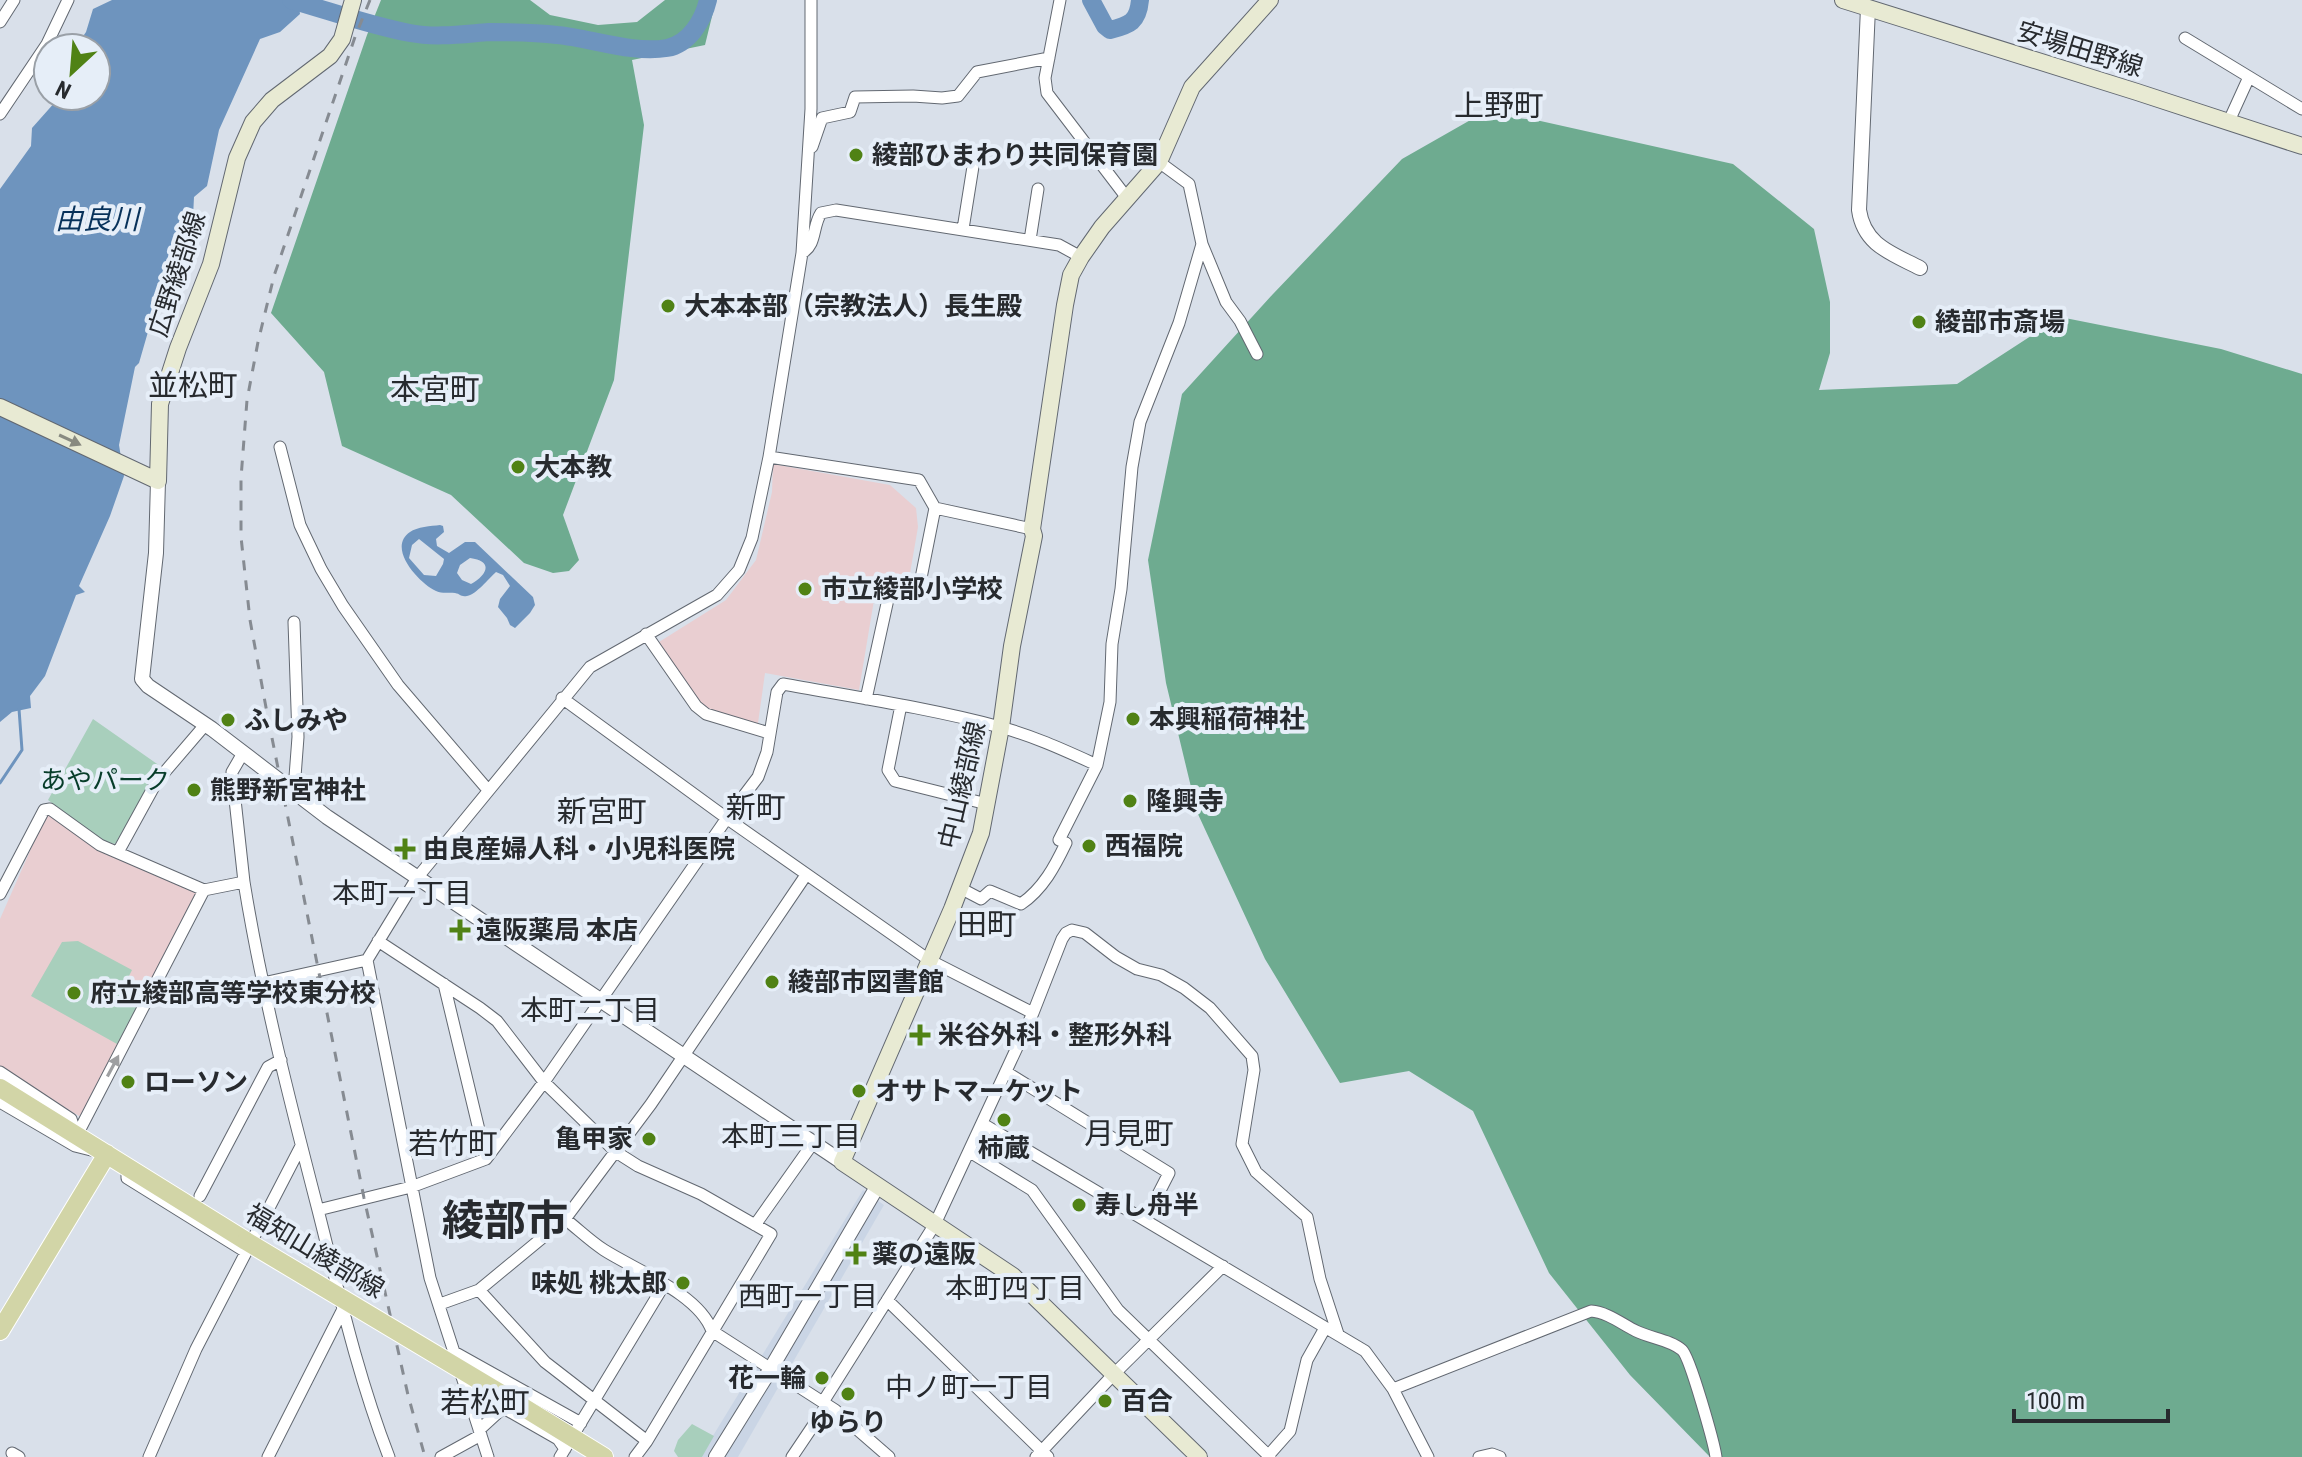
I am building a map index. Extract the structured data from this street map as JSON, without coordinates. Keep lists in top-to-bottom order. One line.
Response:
{"streets":{"main road":["安場田野線","広野綾部線","中山綾部線","福知山綾部線"]},"districts":["上野町","並松町","本宮町","新町","新宮町","本町一丁目","田町","本町二丁目","月見町","本町三丁目","若竹町","綾部市","本町四丁目","西町一丁目","中ノ町一丁目","若松町"],"water":["由良川"],"parks":["あやパーク"],"places":{"other":["綾部ひまわり共同保育園","大本本部（宗教法人）長生殿","綾部市斎場","大本教","市立綾部小学校","本興稲荷神社","ふしみや","熊野新宮神社","隆興寺","西福院","綾部市図書館","府立綾部高等学校東分校","ローソン","オサトマーケット","柿蔵","亀甲家","寿し舟半","味処 桃太郎","花一輪","ゆらり","百合"],"health":["由良産婦人科・小児科医院","遠阪薬局 本店","米谷外科・整形外科","薬の遠阪"]},"scale_bar":"100 m","north":"bottom left"}
